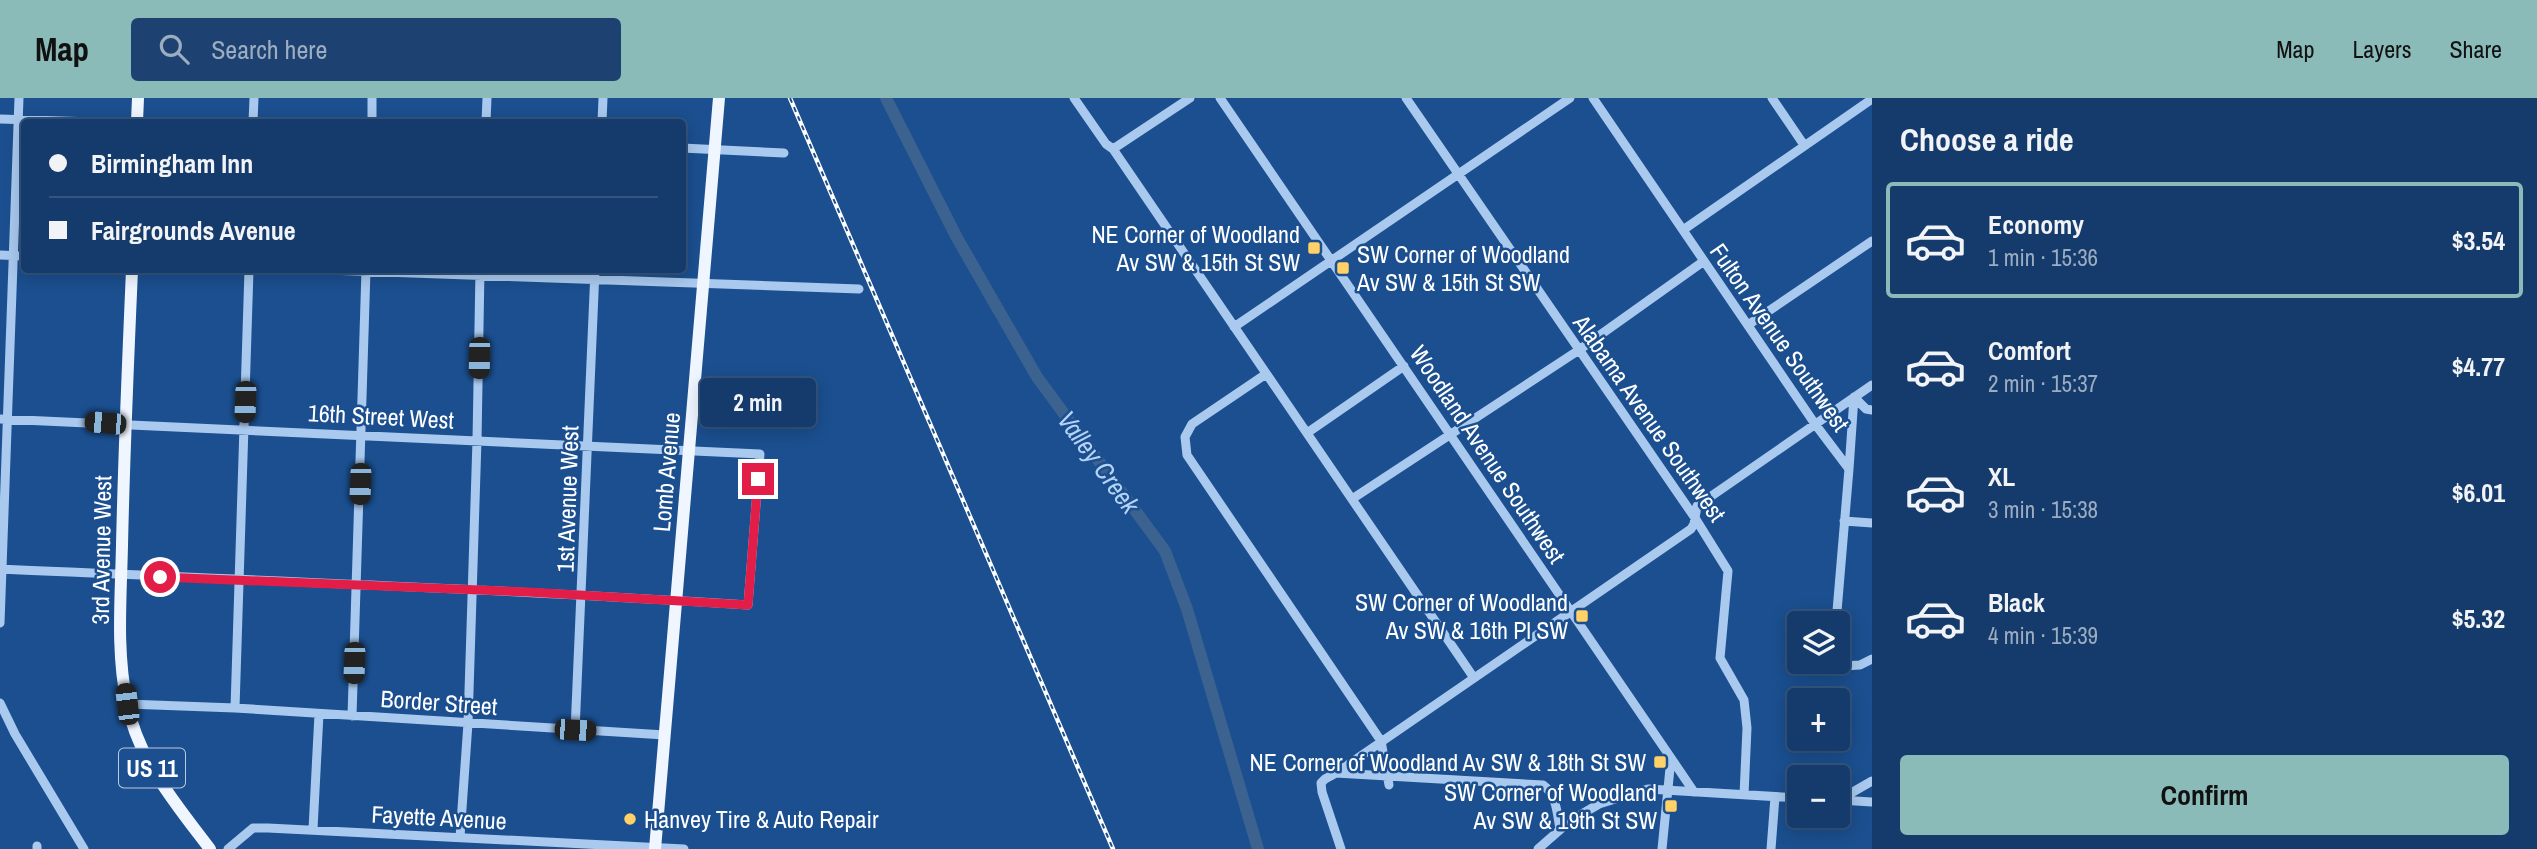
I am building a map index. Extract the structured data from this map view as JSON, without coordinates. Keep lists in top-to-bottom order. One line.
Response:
{"streets":{"main road":["Lomb Avenue","3rd Avenue West","US 11"],"street":["Fulton Avenue Southwest","16th Street West","Alabama Avenue Southwest","Woodland Avenue Southwest","1st Avenue West","Border Street","Fayette Avenue"]},"crossings":[["16th Street West","Lomb Avenue"],["16th Street West","1st Avenue West"],["16th Street West","3rd Avenue West"],["Lomb Avenue","Border Street"],["Lomb Avenue","Fayette Avenue"],["1st Avenue West","Border Street"],["3rd Avenue West","Border Street"],["3rd Avenue West","US 11"],["Border Street","US 11"]],"water":["Valley Creek"],"places":{"transit":["NE Corner of Woodland Av SW & 15th St SW","SW Corner of Woodland Av SW & 15th St SW","SW Corner of Woodland Av SW & 16th Pl SW","NE Corner of Woodland Av SW & 18th St SW","SW Corner of Woodland Av SW & 19th St SW"],"other":["Hanvey Tire & Auto Repair"]},"page":{"header":"Map","search":"Search here","nav":["Map","Layers","Share"],"heading":"Choose a ride","banner":["Birmingham Inn","Fairgrounds Avenue"],"list":[{"name":"Economy","note":"1 min · 15:36","value":"$3.54"},{"name":"Comfort","note":"2 min · 15:37","value":"$4.77"},{"name":"XL","note":"3 min · 15:38","value":"$6.01"},{"name":"Black","note":"4 min · 15:39","value":"$5.32"}],"bubble":"2 min","map_buttons":["+","−"],"buttons":"Confirm"}}
